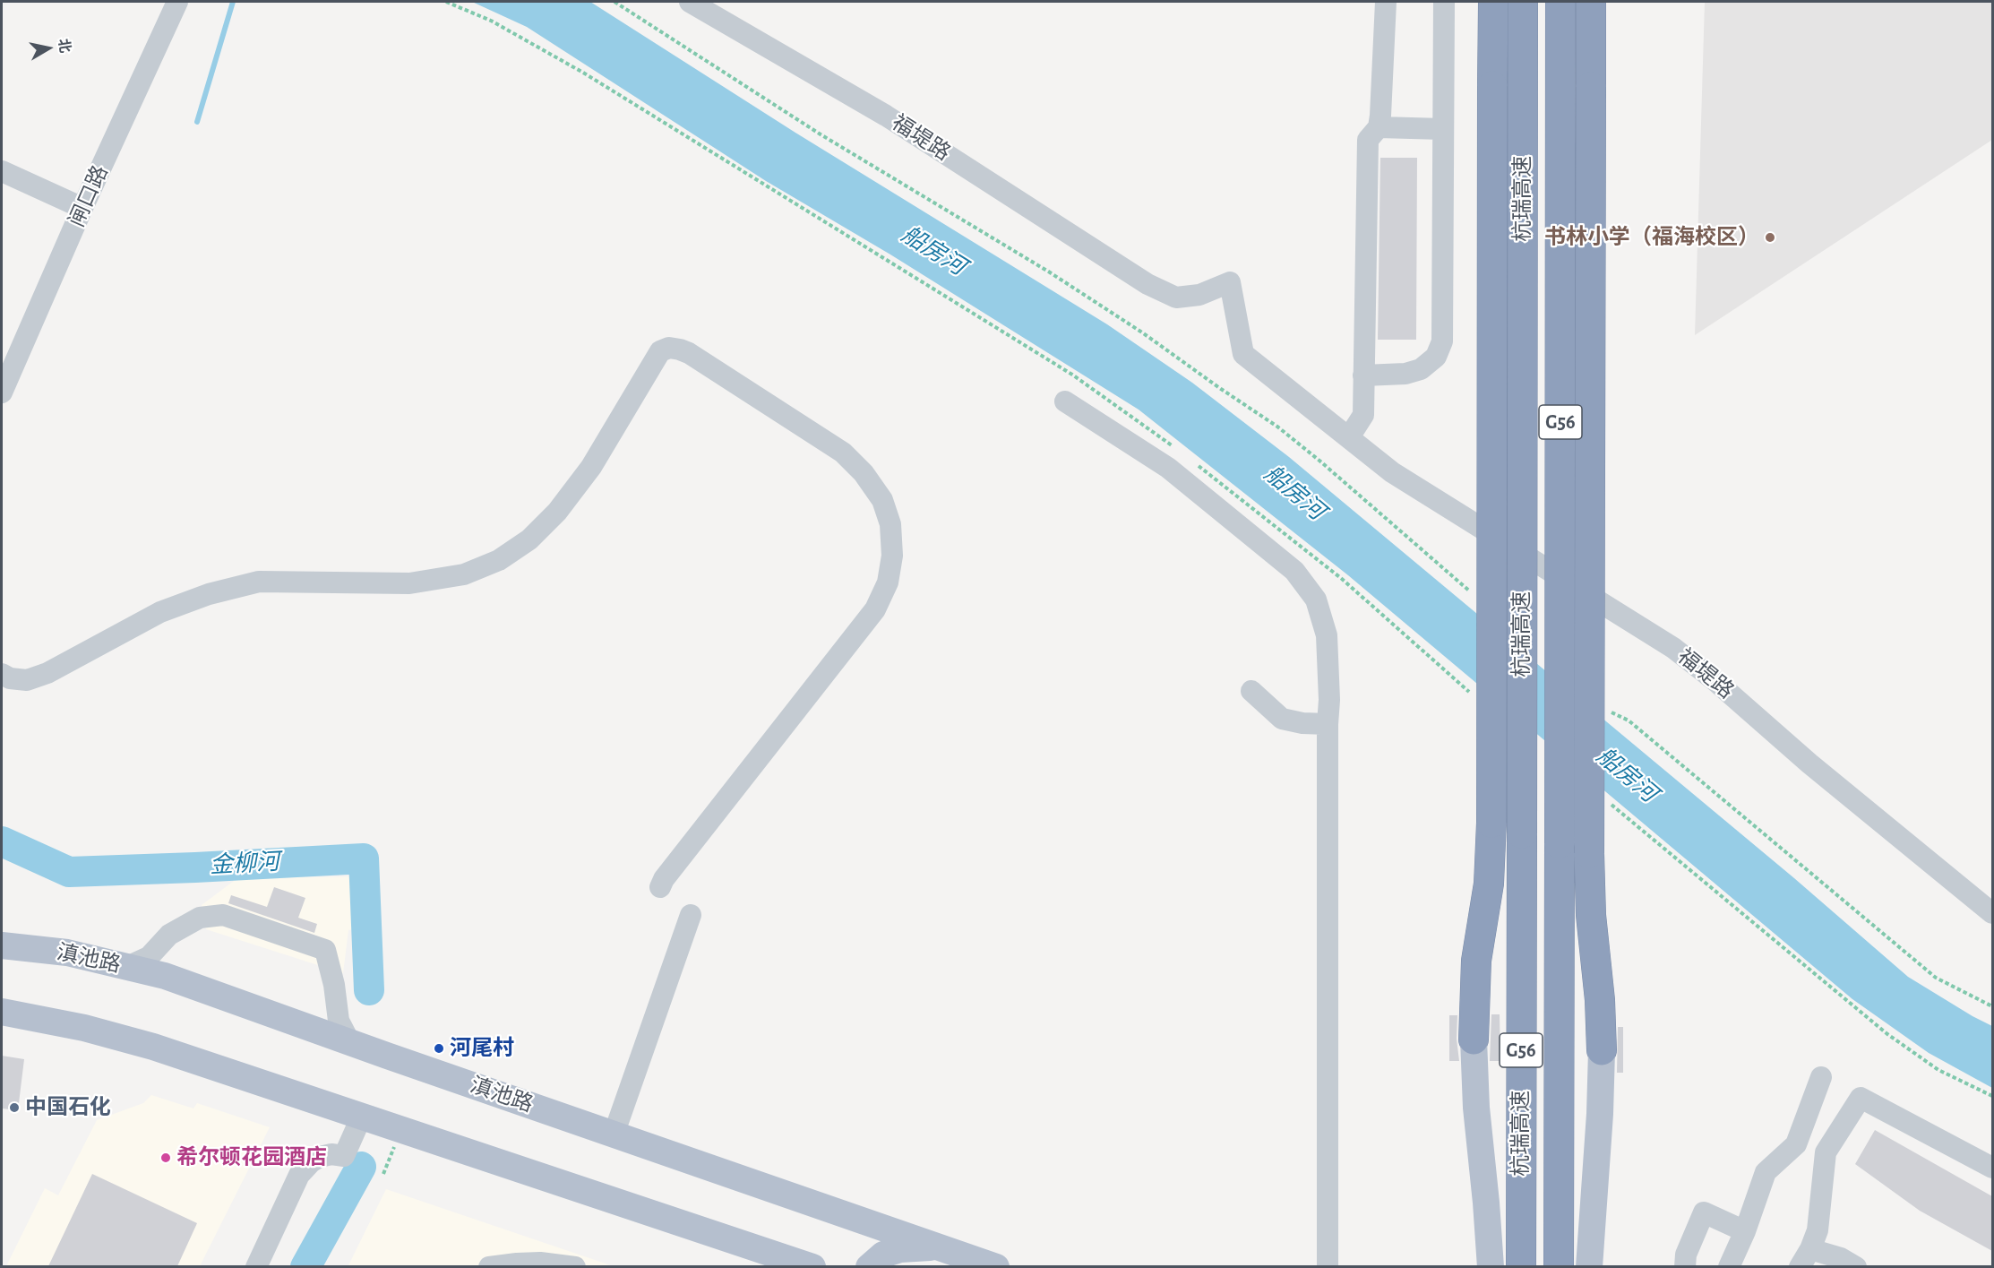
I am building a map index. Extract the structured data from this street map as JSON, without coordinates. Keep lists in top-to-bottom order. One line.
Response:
{"streets":{"highway":["杭瑞高速","G56"],"main road":["滇池路"],"street":["福堤路","闸口路"]},"water":["船房河","金柳河"],"places":["书林小学（福海校区）","河尾村","中国石化","希尔顿花园酒店"],"north":"right"}
